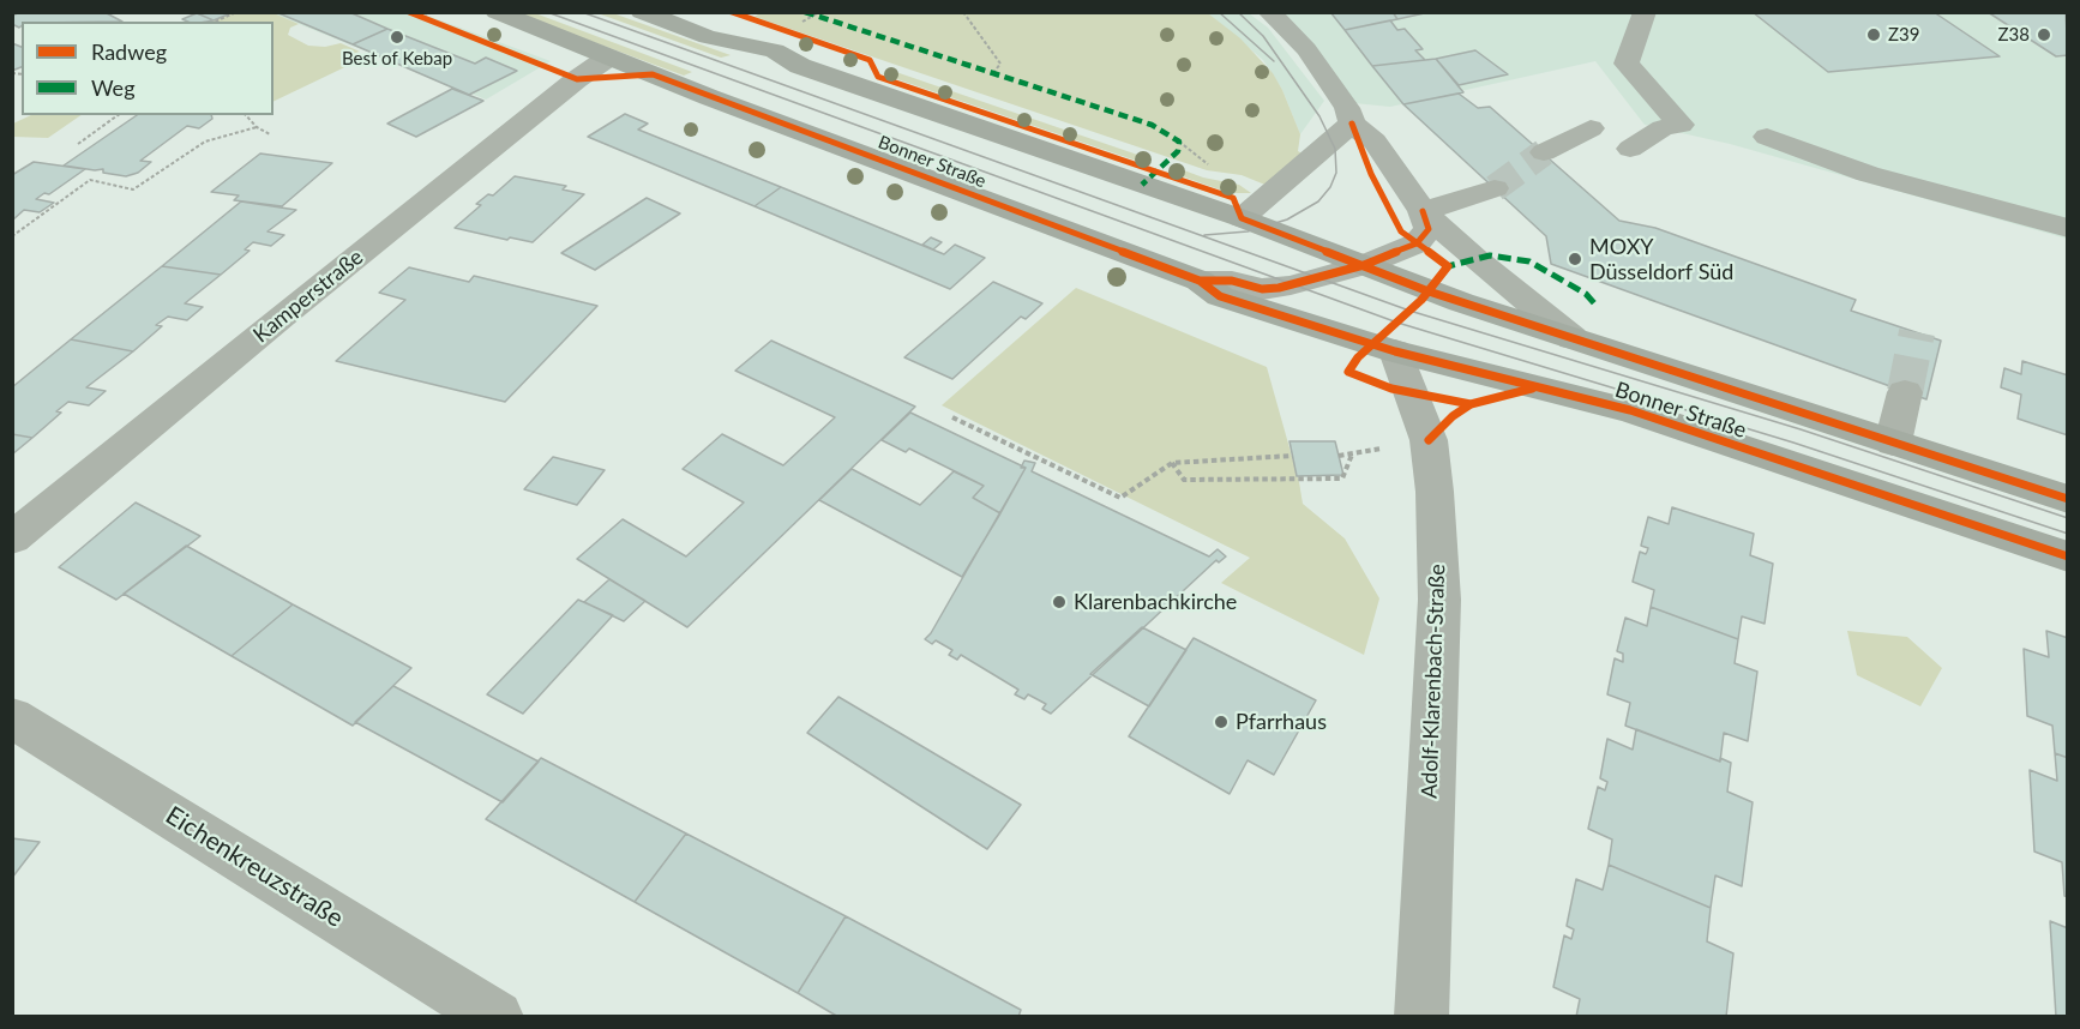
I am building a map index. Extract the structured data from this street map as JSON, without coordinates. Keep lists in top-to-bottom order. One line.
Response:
{"streets":{"main road":["Bonner Straße"],"street":["Kamperstraße","Adolf-Klarenbach-Straße","Eichenkreuzstraße"]},"crossings":[["Bonner Straße","Kamperstraße"],["Bonner Straße","Adolf-Klarenbach-Straße"]],"places":["Z39","Z38","Best of Kebap","MOXY Düsseldorf Süd","Klarenbachkirche","Pfarrhaus"],"legend":["Radweg","Weg"]}
